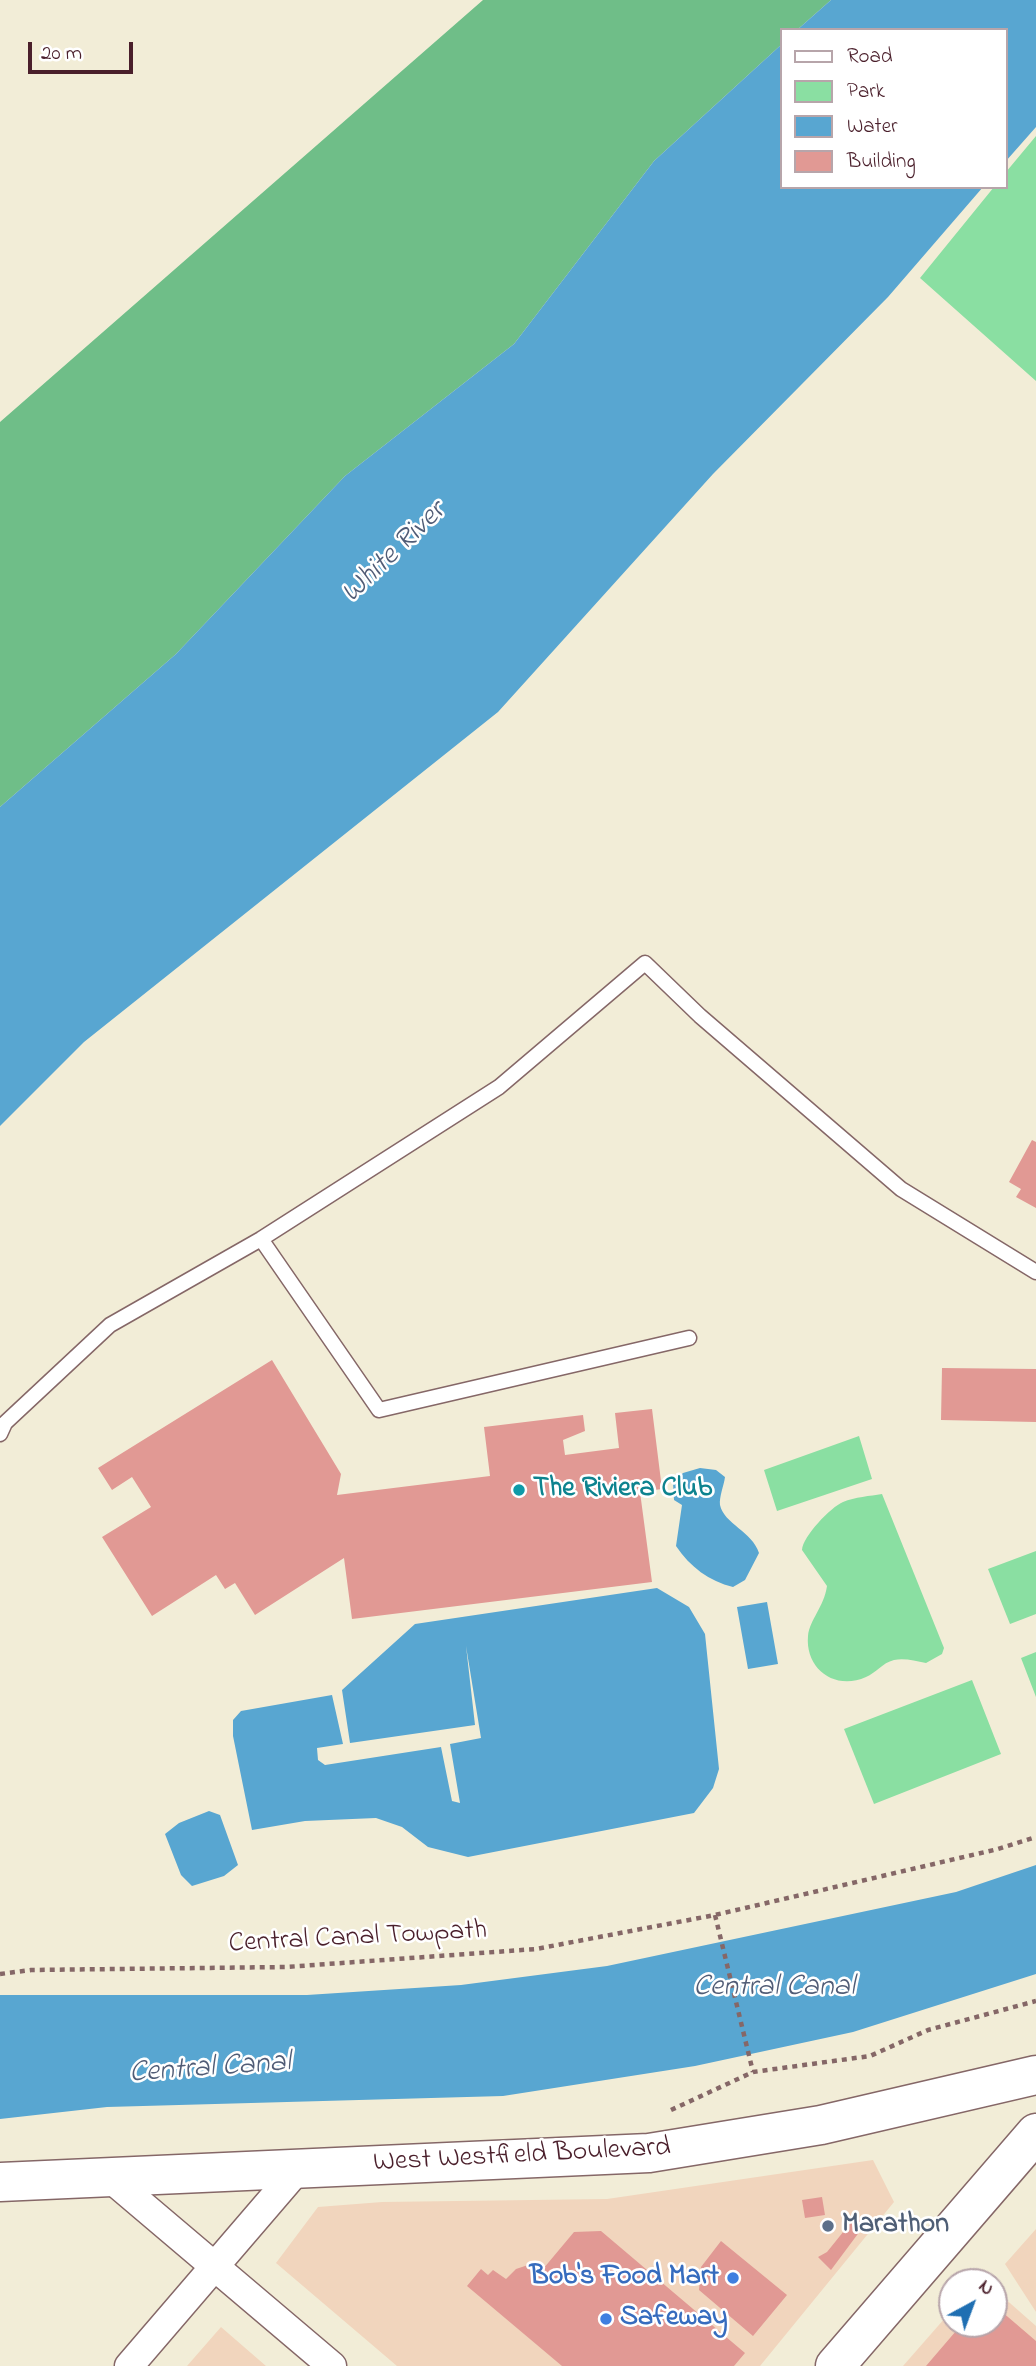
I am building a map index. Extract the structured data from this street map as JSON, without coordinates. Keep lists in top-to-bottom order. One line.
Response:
{"streets":{"main road":["West Westfield Boulevard"],"path":["Central Canal Towpath"]},"water":["White River","Central Canal"],"places":["The Riviera Club","Marathon","Bob's Food Mart","Safeway"],"legend":["Road","Park","Water","Building"],"scale_bar":"20 m","north":"top right"}
